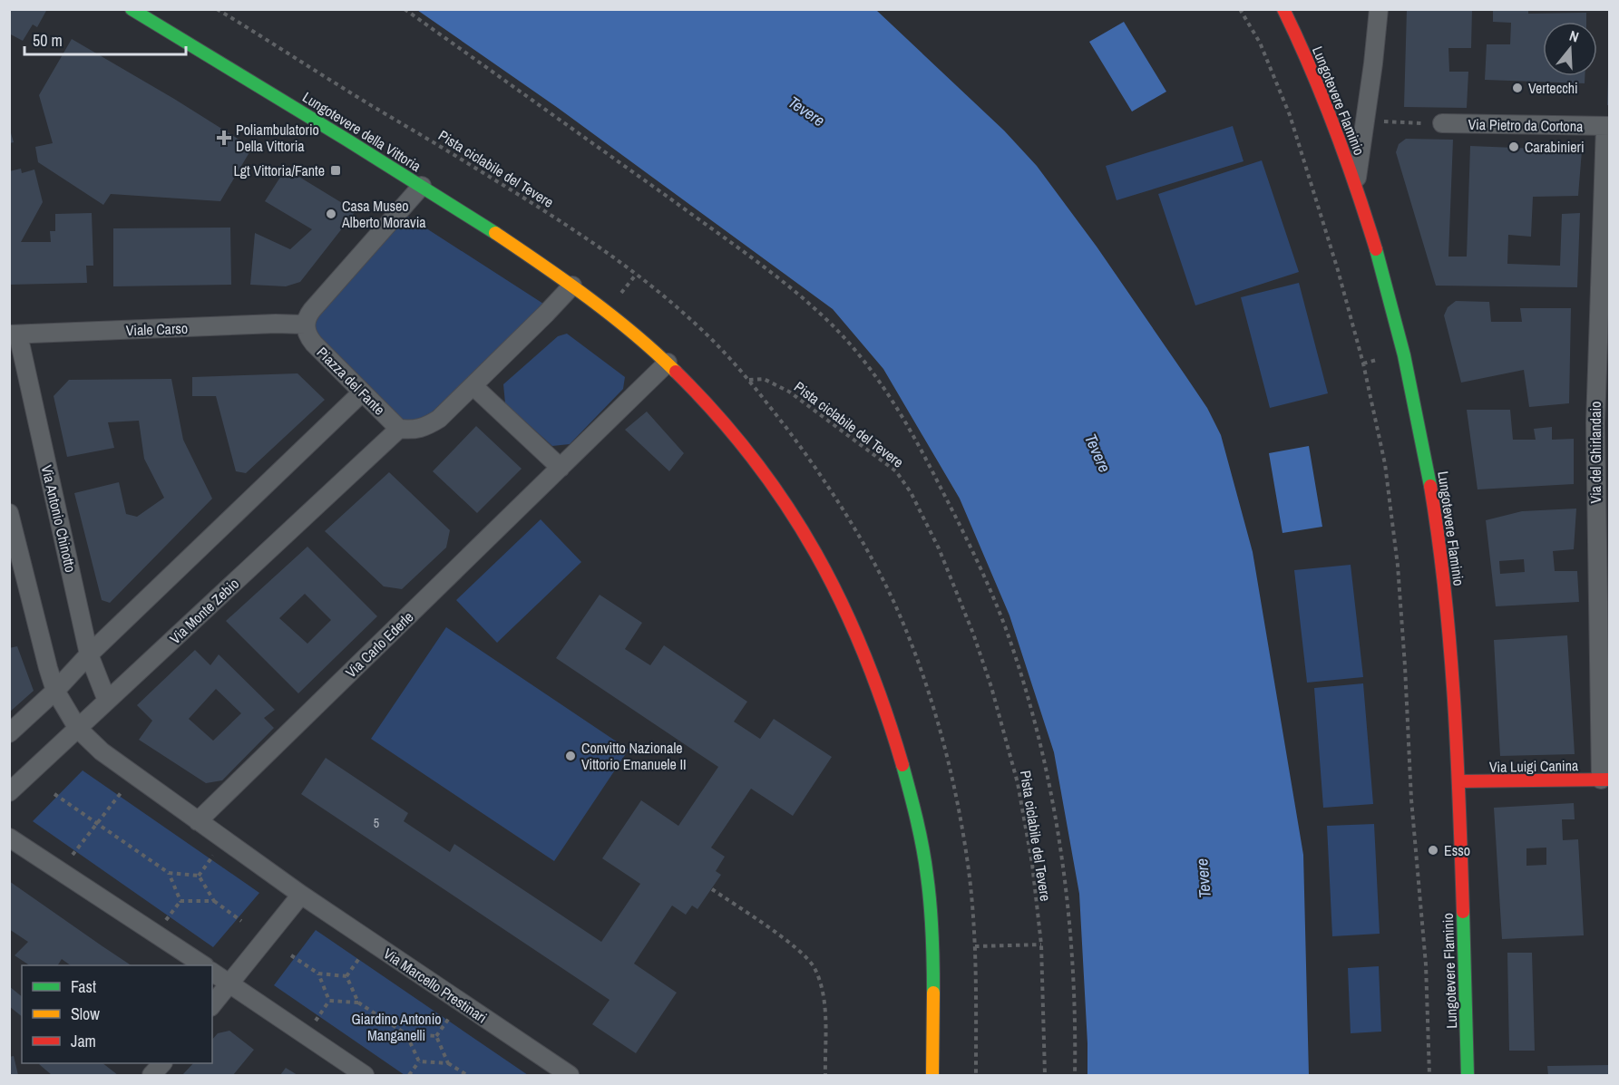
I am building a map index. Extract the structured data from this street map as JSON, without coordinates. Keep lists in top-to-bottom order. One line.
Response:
{"streets":{"main road":["Lungotevere Flaminio","Lungotevere della Vittoria","Via Luigi Canina"],"street":["Via Pietro da Cortona","Viale Carso","Piazza del Fante","Via del Ghirlandaio","Via Antonio Chinotto","Via Monte Zebio","Via Carlo Ederle","Via Marcello Prestinari"],"path":["Pista ciclabile del Tevere"]},"crossings":[["Lungotevere Flaminio","Via Luigi Canina"],["Via Pietro da Cortona","Via del Ghirlandaio"],["Viale Carso","Piazza del Fante"],["Viale Carso","Via Antonio Chinotto"],["Piazza del Fante","Via Monte Zebio"],["Via del Ghirlandaio","Via Luigi Canina"],["Via Antonio Chinotto","Via Monte Zebio"],["Via Monte Zebio","Via Marcello Prestinari"],["Via Carlo Ederle","Via Marcello Prestinari"]],"water":["Tevere"],"parks":["Giardino Antonio Manganelli"],"places":{"other":["Vertecchi","Carabinieri","Casa Museo Alberto Moravia","Convitto Nazionale Vittorio Emanuele II","Esso"],"health":["Poliambulatorio Della Vittoria"],"transit":["Lgt Vittoria/Fante"]},"house_numbers":["5"],"legend":["Fast","Slow","Jam"],"scale_bar":"50 m","north":"top"}
